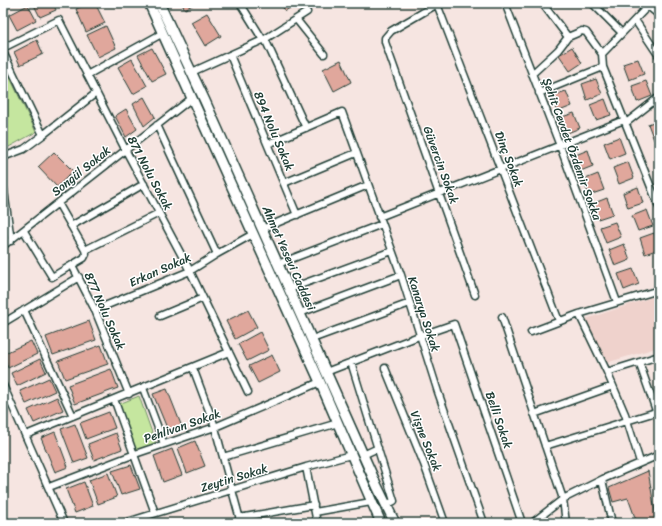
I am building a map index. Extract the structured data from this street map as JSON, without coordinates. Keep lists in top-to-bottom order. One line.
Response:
{"streets":{"main road":["Ahmet Yesevi Caddesi"],"street":["894 Nolu Sokak","Şehit Cevdet Özdemir Sokka","Dinç Sokak","Güvercin Sokak","Songül Sokak","871 Nolu Sokak","Erkan Sokak","877 Nolu Sokak","Kanarya Sokak","Belli Sokak","Pehlivan Sokak","Vişne Sokak","Zeytin Sokak"]},"crossings":[["Dinç Sokak","Güvercin Sokak"],["Songül Sokak","871 Nolu Sokak"],["Songül Sokak","Ahmet Yesevi Caddesi"],["871 Nolu Sokak","Erkan Sokak"],["Ahmet Yesevi Caddesi","Erkan Sokak"],["Ahmet Yesevi Caddesi","Pehlivan Sokak"],["Ahmet Yesevi Caddesi","Zeytin Sokak"],["Erkan Sokak","877 Nolu Sokak"],["Kanarya Sokak","Belli Sokak"]]}
